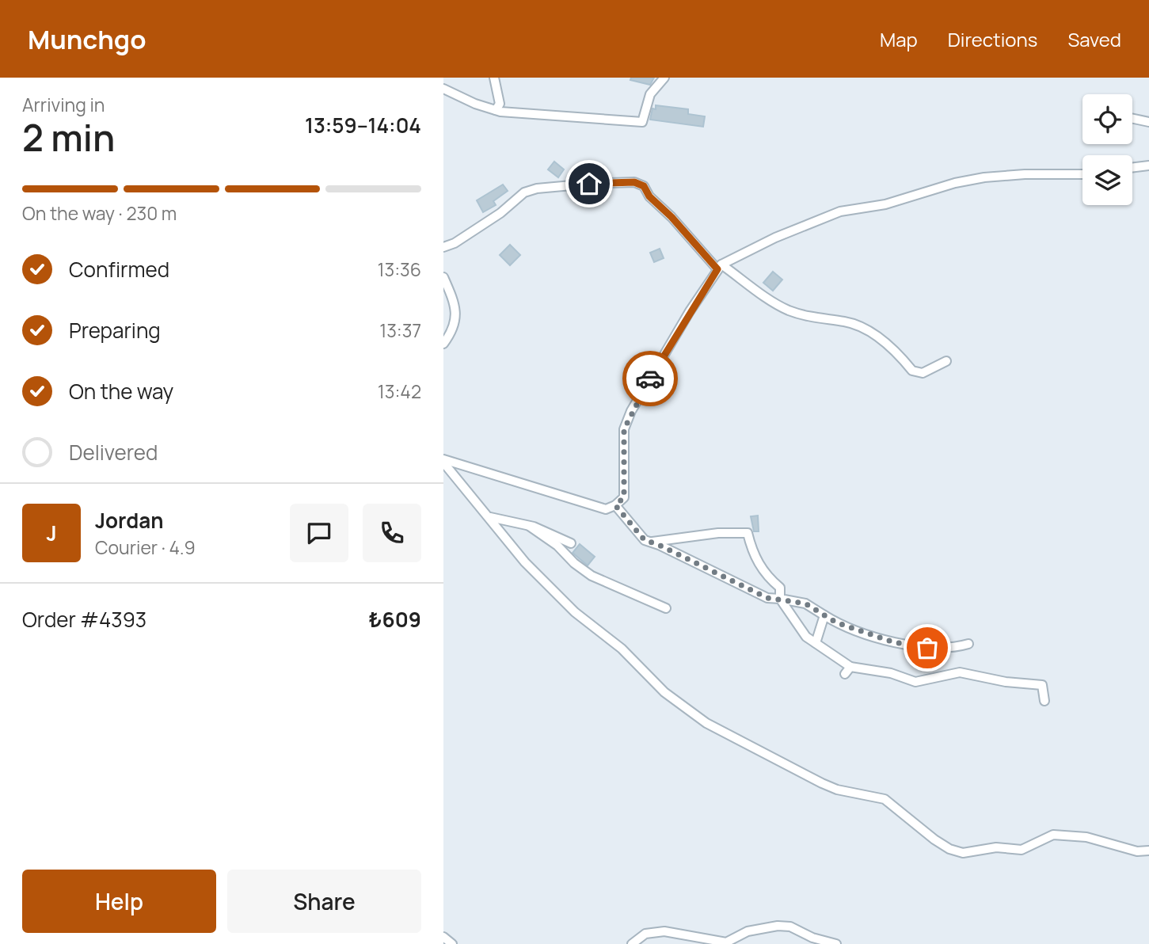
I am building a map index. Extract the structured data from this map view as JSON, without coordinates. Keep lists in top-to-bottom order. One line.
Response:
{"page":{"header":"Munchgo","nav":["Map","Directions","Saved"],"heading":["2 min","Arriving in","13:59–14:04"],"panel":["Jordan","Courier · 4.9","Order #4393","₺609"],"bar":"On the way · 230 m","list":[["Confirmed","13:36"],["Preparing","13:37"],["On the way","13:42"],"Delivered"],"round":"J","buttons":["Help","Share"]}}
